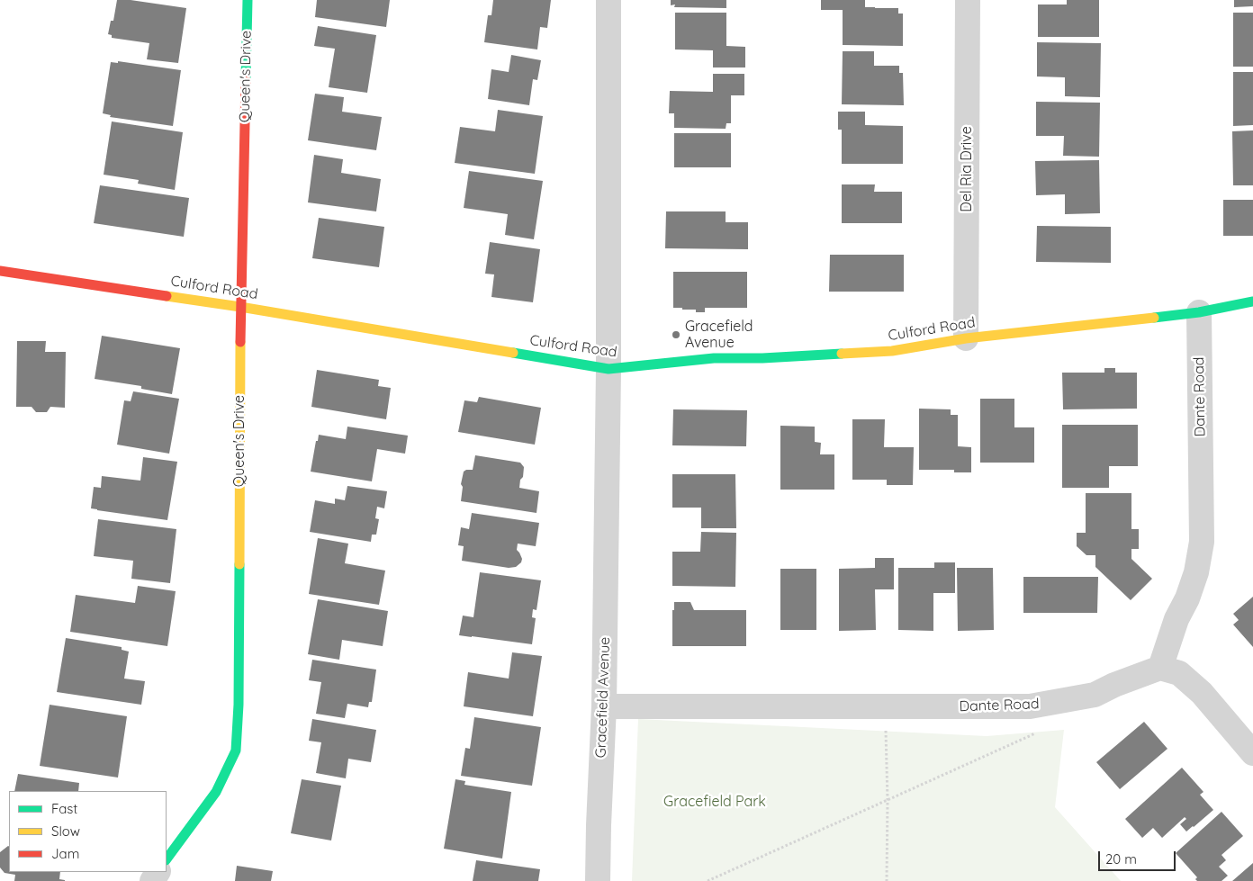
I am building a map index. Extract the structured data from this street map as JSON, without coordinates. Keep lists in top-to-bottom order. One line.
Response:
{"streets":{"street":["Queen's Drive","Del Ria Drive","Culford Road","Dante Road","Gracefield Avenue"]},"crossings":[["Queen's Drive","Culford Road"],["Del Ria Drive","Culford Road"],["Culford Road","Dante Road"],["Culford Road","Gracefield Avenue"],["Dante Road","Gracefield Avenue"]],"parks":["Gracefield Park"],"places":["Gracefield Avenue"],"legend":["Fast","Slow","Jam"],"scale_bar":"20 m"}
